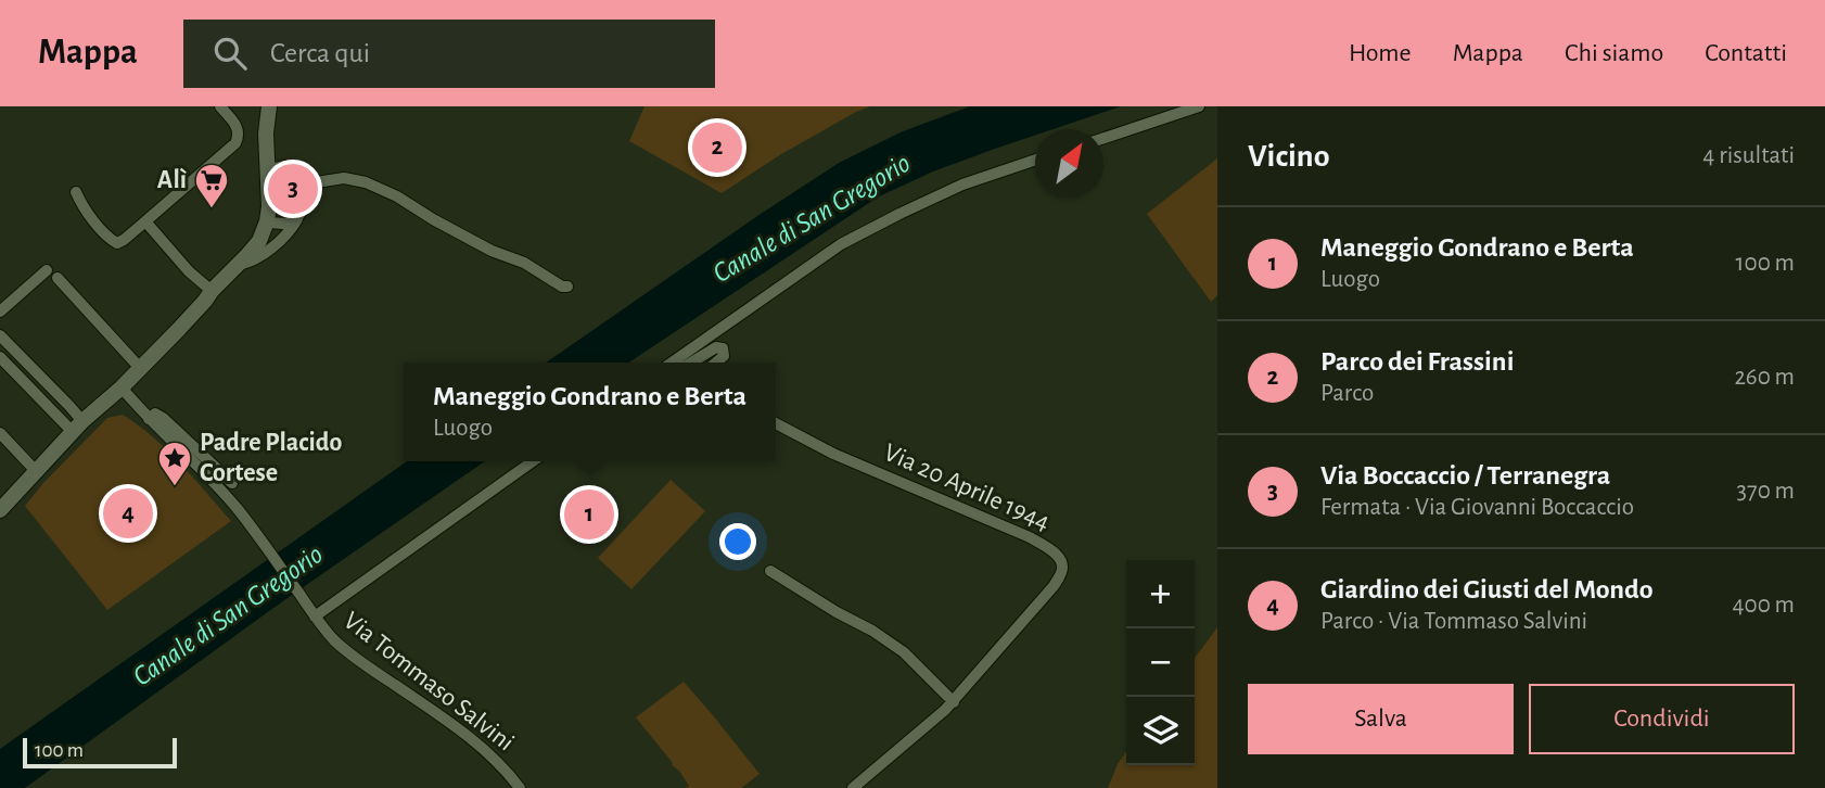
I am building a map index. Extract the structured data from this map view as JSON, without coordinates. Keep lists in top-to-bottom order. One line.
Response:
{"streets":{"street":["Via 20 Aprile 1944","Via Tommaso Salvini"]},"water":["Canale di San Gregorio"],"places":{"supermarket":["Alì"],"place":["Padre Placido Cortese"]},"scale_bar":"100 m","north":"top right","page":{"header":"Mappa","search":"Cerca qui","nav":["Home","Mappa","Chi siamo","Contatti"],"heading":["Vicino","4 risultati"],"pins":["2","3","4","1"],"list":[{"mark":"1","name":"Maneggio Gondrano e Berta","note":"Luogo","value":"100 m"},{"mark":"2","name":"Parco dei Frassini","note":"Parco","value":"260 m"},{"mark":"3","name":"Via Boccaccio / Terranegra","note":"Fermata · Via Giovanni Boccaccio","value":"370 m"},{"mark":"4","name":"Giardino dei Giusti del Mondo","note":"Parco · Via Tommaso Salvini","value":"400 m"}],"popup":["Maneggio Gondrano e Berta","Luogo"],"map_buttons":["+","−"],"buttons":["Salva","Condividi"],"scale":"100 m"}}
